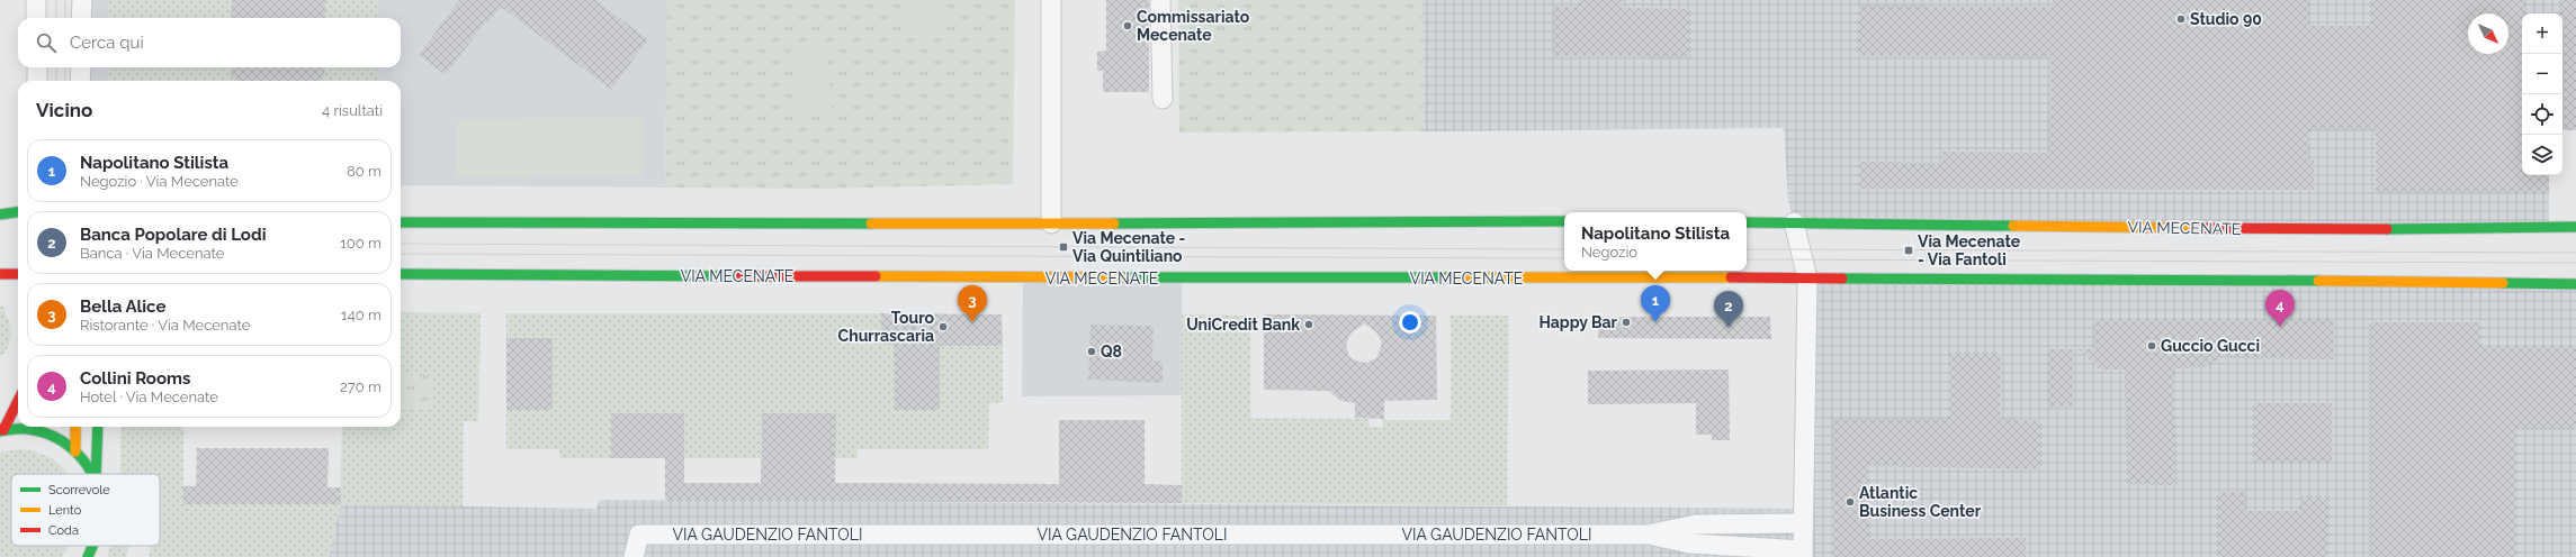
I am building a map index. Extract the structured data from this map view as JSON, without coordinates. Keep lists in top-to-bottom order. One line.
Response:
{"streets":{"main road":["VIA MECENATE"],"street":["VIA GAUDENZIO FANTOLI"]},"crossings":[["VIA MECENATE","VIA GAUDENZIO FANTOLI"]],"places":{"other":["Studio 90","Commissariato Mecenate","Happy Bar","UniCredit Bank","Touro Churrascaria","Guccio Gucci","Q8","Atlantic Business Center"],"transit":["Via Mecenate - Via Quintiliano","Via Mecenate - Via Fantoli"]},"legend":["Scorrevole","Lento","Coda"],"north":"bottom right","page":{"map_buttons":["+","−"],"search":"Cerca qui","heading":["Vicino","4 risultati"],"list":[{"mark":"1","name":"Napolitano Stilista","note":"Negozio · Via Mecenate","value":"80 m"},{"mark":"2","name":"Banca Popolare di Lodi","note":"Banca · Via Mecenate","value":"100 m"},{"mark":"3","name":"Bella Alice","note":"Ristorante · Via Mecenate","value":"140 m"},{"mark":"4","name":"Collini Rooms","note":"Hotel · Via Mecenate","value":"270 m"}],"popup":["Napolitano Stilista","Negozio"],"pins":["1","3","4","2"]}}
